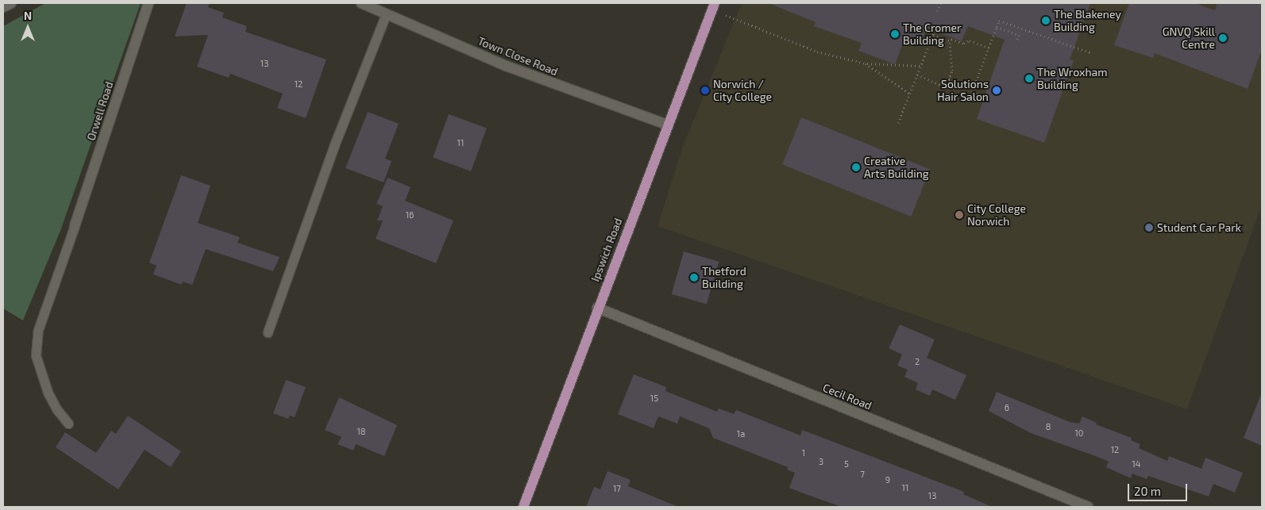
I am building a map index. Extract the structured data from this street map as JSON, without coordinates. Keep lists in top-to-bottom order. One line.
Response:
{"streets":{"main road":["Ipswich Road"],"street":["Town Close Road","Orwell Road","Cecil Road"]},"crossings":[["Town Close Road","Ipswich Road"],["Ipswich Road","Cecil Road"]],"places":["The Blakeney Building","The Cromer Building","GNVQ Skill Centre","The Wroxham Building","Norwich / City College","Solutions Hair Salon","Creative Arts Building","City College Norwich","Student Car Park","Thetford Building"],"house_numbers":["13","12","11","16","2","15","6","8","18","10","1a","12","1","3","5","14","7","9","11","17","13"],"scale_bar":"20 m","north":"top"}
